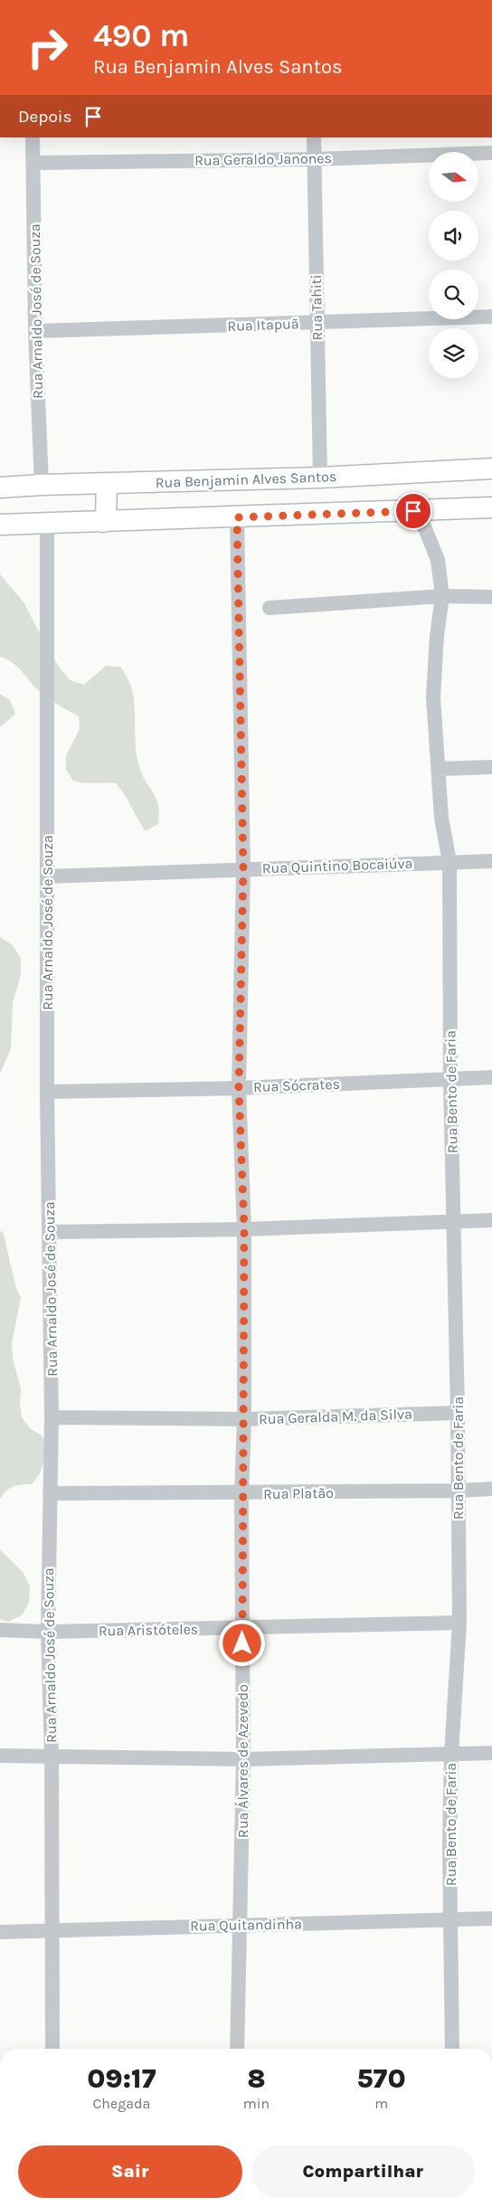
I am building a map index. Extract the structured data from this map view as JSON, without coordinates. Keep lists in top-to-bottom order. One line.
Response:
{"streets":{"main road":["Rua Benjamin Alves Santos"],"street":["Rua Geraldo Janones","Rua Tahiti","Rua Arnaldo José de Souza","Rua Itapuã","Rua Quintino Bocaiúva","Rua Sócrates","Rua Bento de Faria","Rua Geralda M. da Silva","Rua Platão","Rua Aristóteles","Rua Álvares de Azevedo","Rua Quitandinha"]},"crossings":[["Rua Geraldo Janones","Rua Tahiti"],["Rua Geraldo Janones","Rua Arnaldo José de Souza"],["Rua Tahiti","Rua Itapuã"],["Rua Tahiti","Rua Benjamin Alves Santos"],["Rua Arnaldo José de Souza","Rua Itapuã"],["Rua Arnaldo José de Souza","Rua Benjamin Alves Santos"],["Rua Arnaldo José de Souza","Rua Quintino Bocaiúva"],["Rua Arnaldo José de Souza","Rua Sócrates"],["Rua Arnaldo José de Souza","Rua Geralda M. da Silva"],["Rua Arnaldo José de Souza","Rua Platão"],["Rua Arnaldo José de Souza","Rua Aristóteles"],["Rua Arnaldo José de Souza","Rua Quitandinha"],["Rua Quintino Bocaiúva","Rua Bento de Faria"],["Rua Quintino Bocaiúva","Rua Álvares de Azevedo"],["Rua Sócrates","Rua Bento de Faria"],["Rua Sócrates","Rua Álvares de Azevedo"],["Rua Bento de Faria","Rua Geralda M. da Silva"],["Rua Bento de Faria","Rua Platão"],["Rua Bento de Faria","Rua Aristóteles"],["Rua Bento de Faria","Rua Quitandinha"],["Rua Geralda M. da Silva","Rua Álvares de Azevedo"],["Rua Platão","Rua Álvares de Azevedo"],["Rua Aristóteles","Rua Álvares de Azevedo"],["Rua Álvares de Azevedo","Rua Quitandinha"]],"north":"right","page":{"turn":["490 m","Rua Benjamin Alves Santos"],"then":"Depois","eta":["09:17","Chegada","8","min","570","m"],"buttons":["Sair","Compartilhar"]}}
